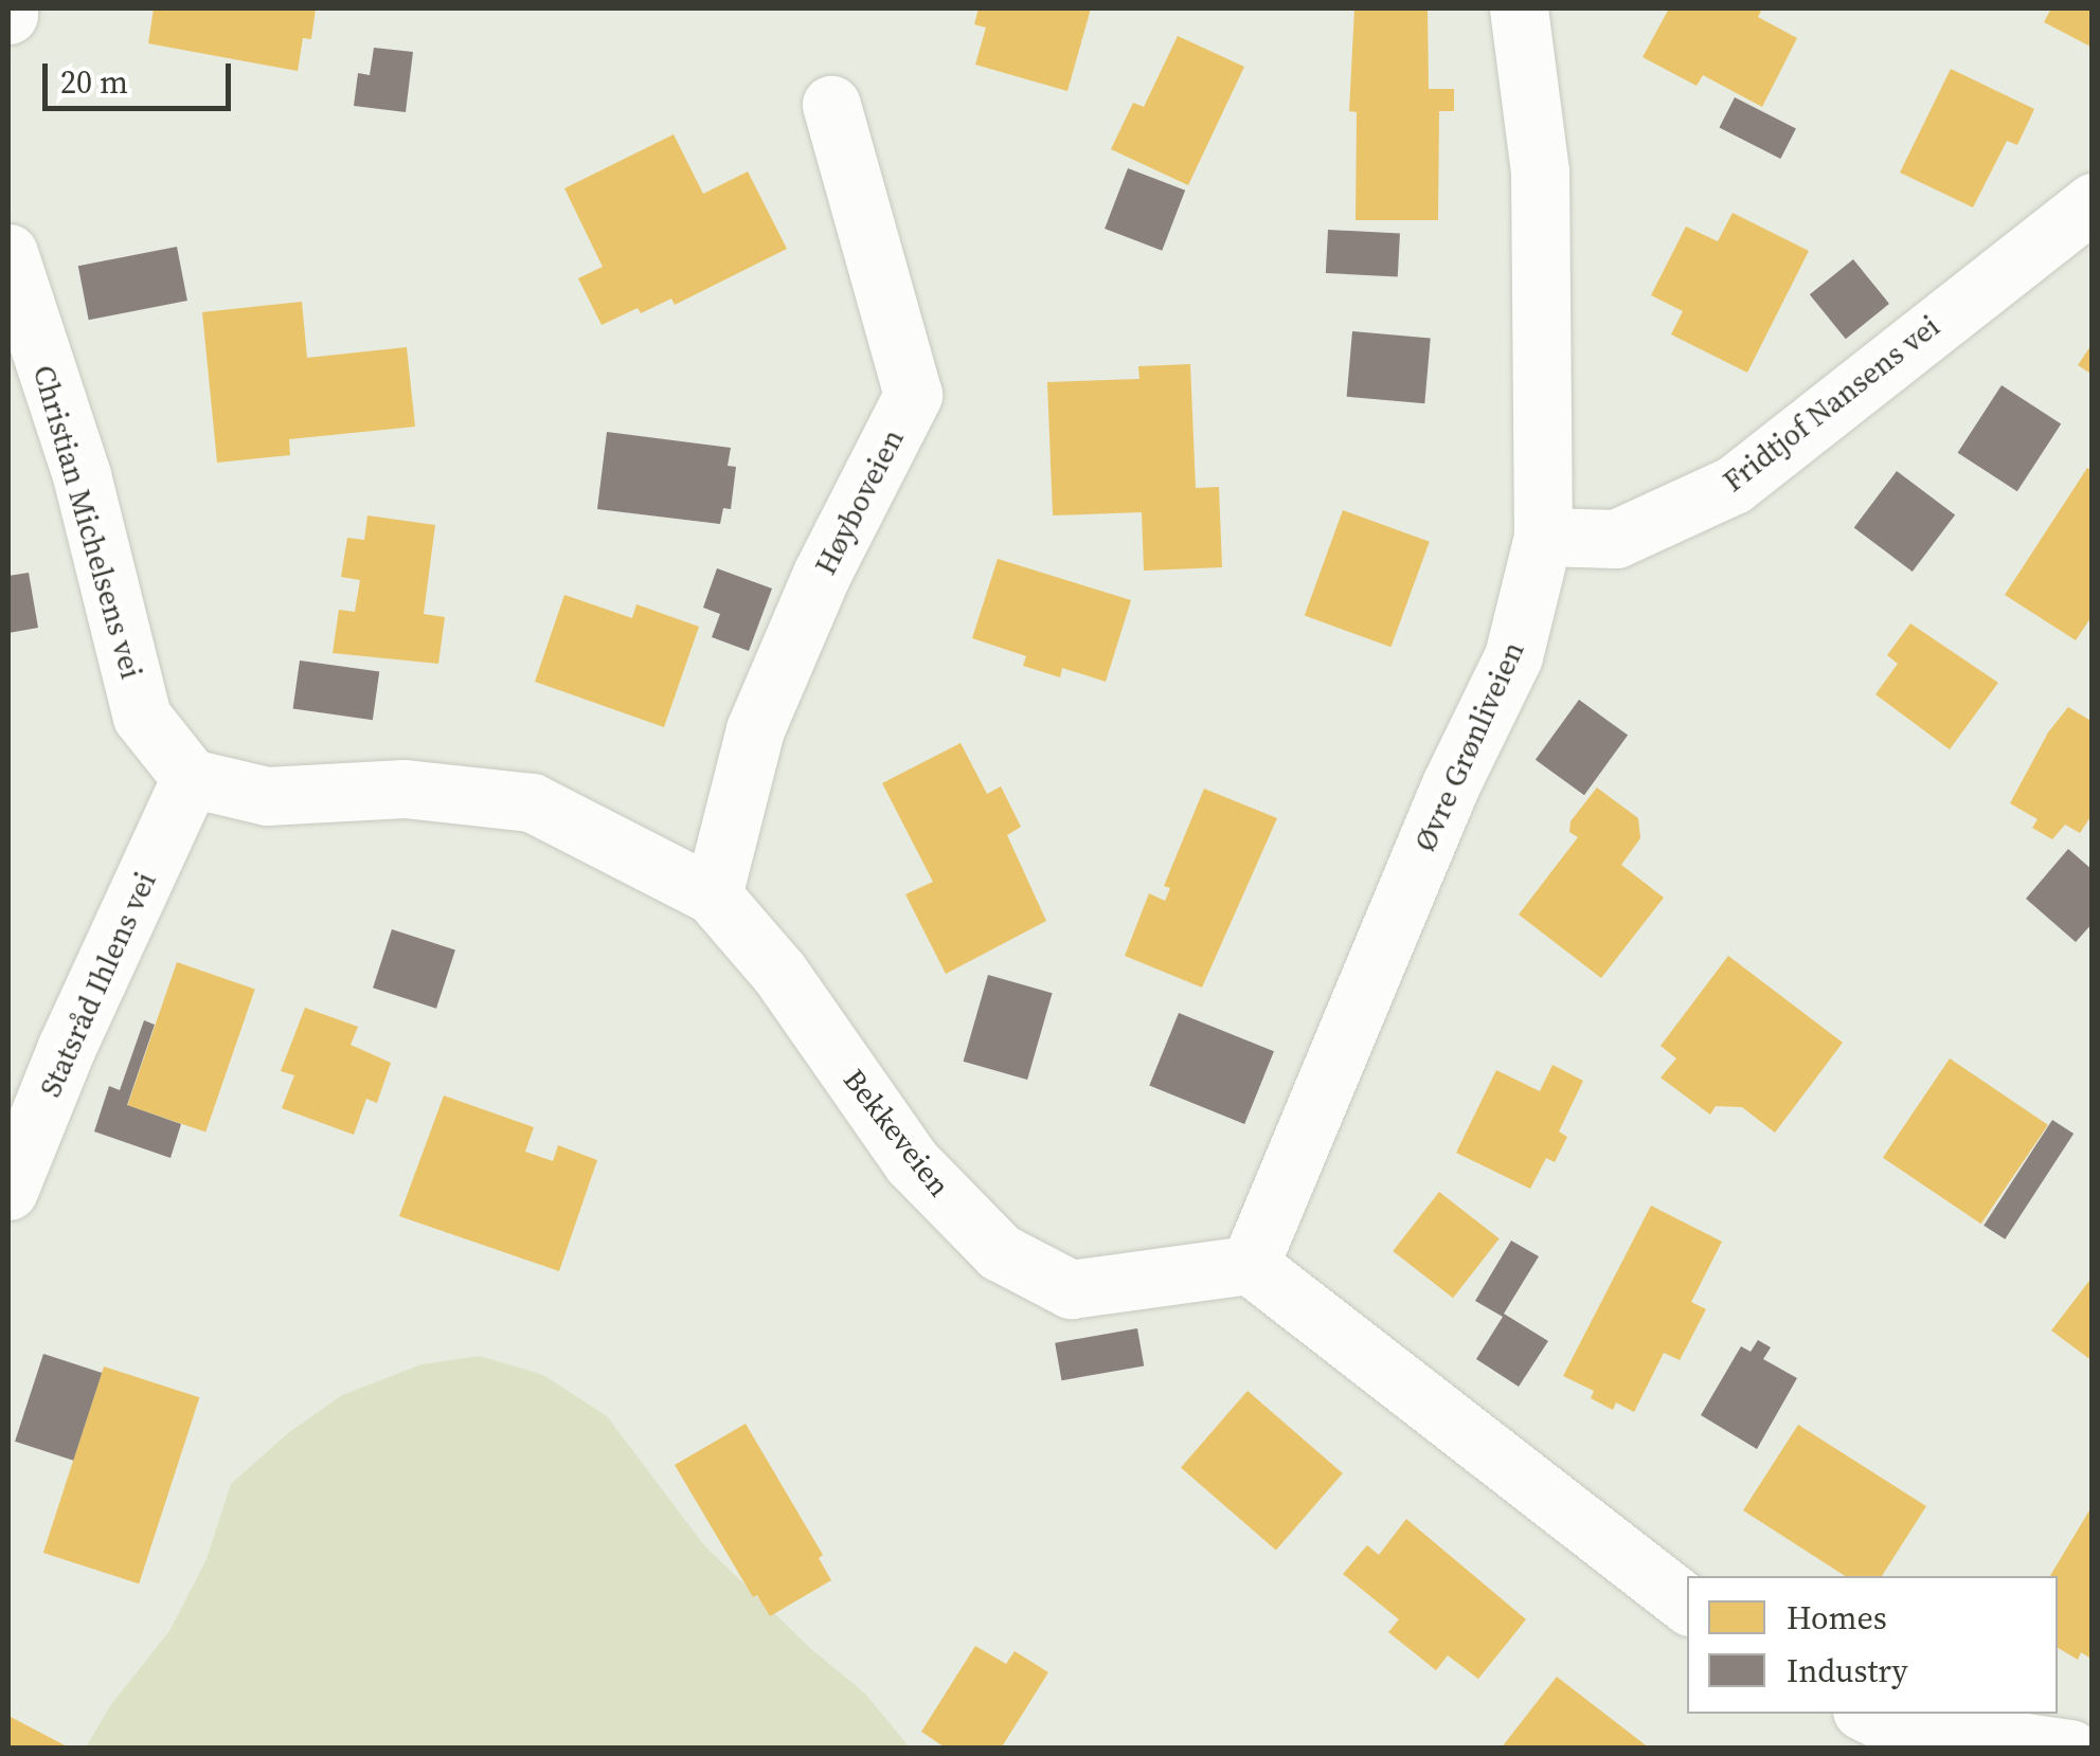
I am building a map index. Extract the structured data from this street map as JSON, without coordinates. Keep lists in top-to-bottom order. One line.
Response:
{"streets":{"street":["Fridtjof Nansens vei","Høyboveien","Christian Michelsens vei","Øvre Grønliveien","Statsråd Ihlens vei","Bekkeveien"]},"crossings":[["Fridtjof Nansens vei","Øvre Grønliveien"],["Høyboveien","Bekkeveien"],["Christian Michelsens vei","Statsråd Ihlens vei"],["Christian Michelsens vei","Bekkeveien"],["Øvre Grønliveien","Bekkeveien"],["Statsråd Ihlens vei","Bekkeveien"]],"legend":["Homes","Industry"],"scale_bar":"20 m"}
